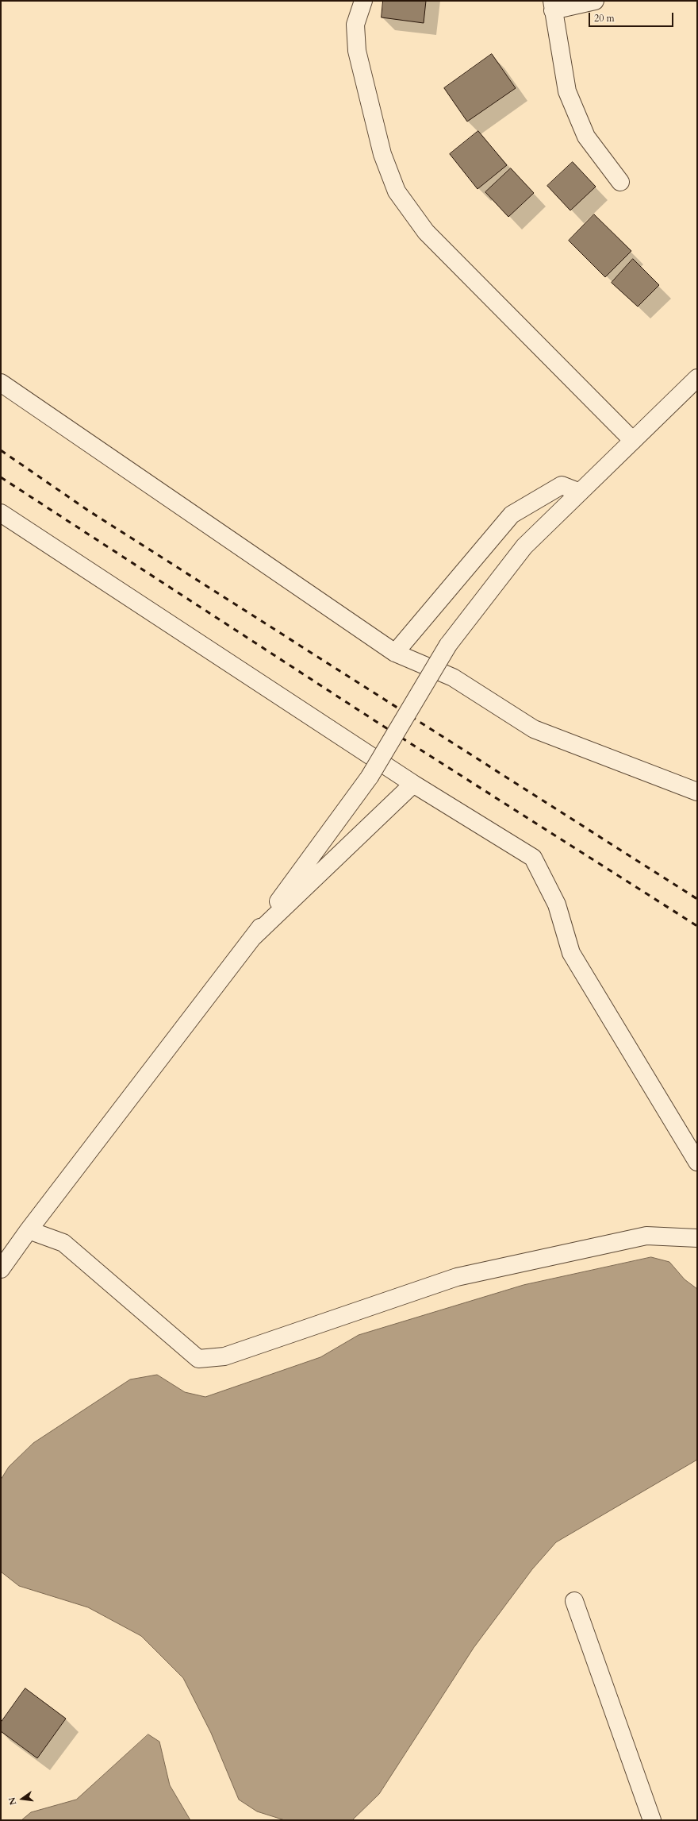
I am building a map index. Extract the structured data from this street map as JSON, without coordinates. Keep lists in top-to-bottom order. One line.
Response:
{"scale_bar":"20 m","north":"left"}
